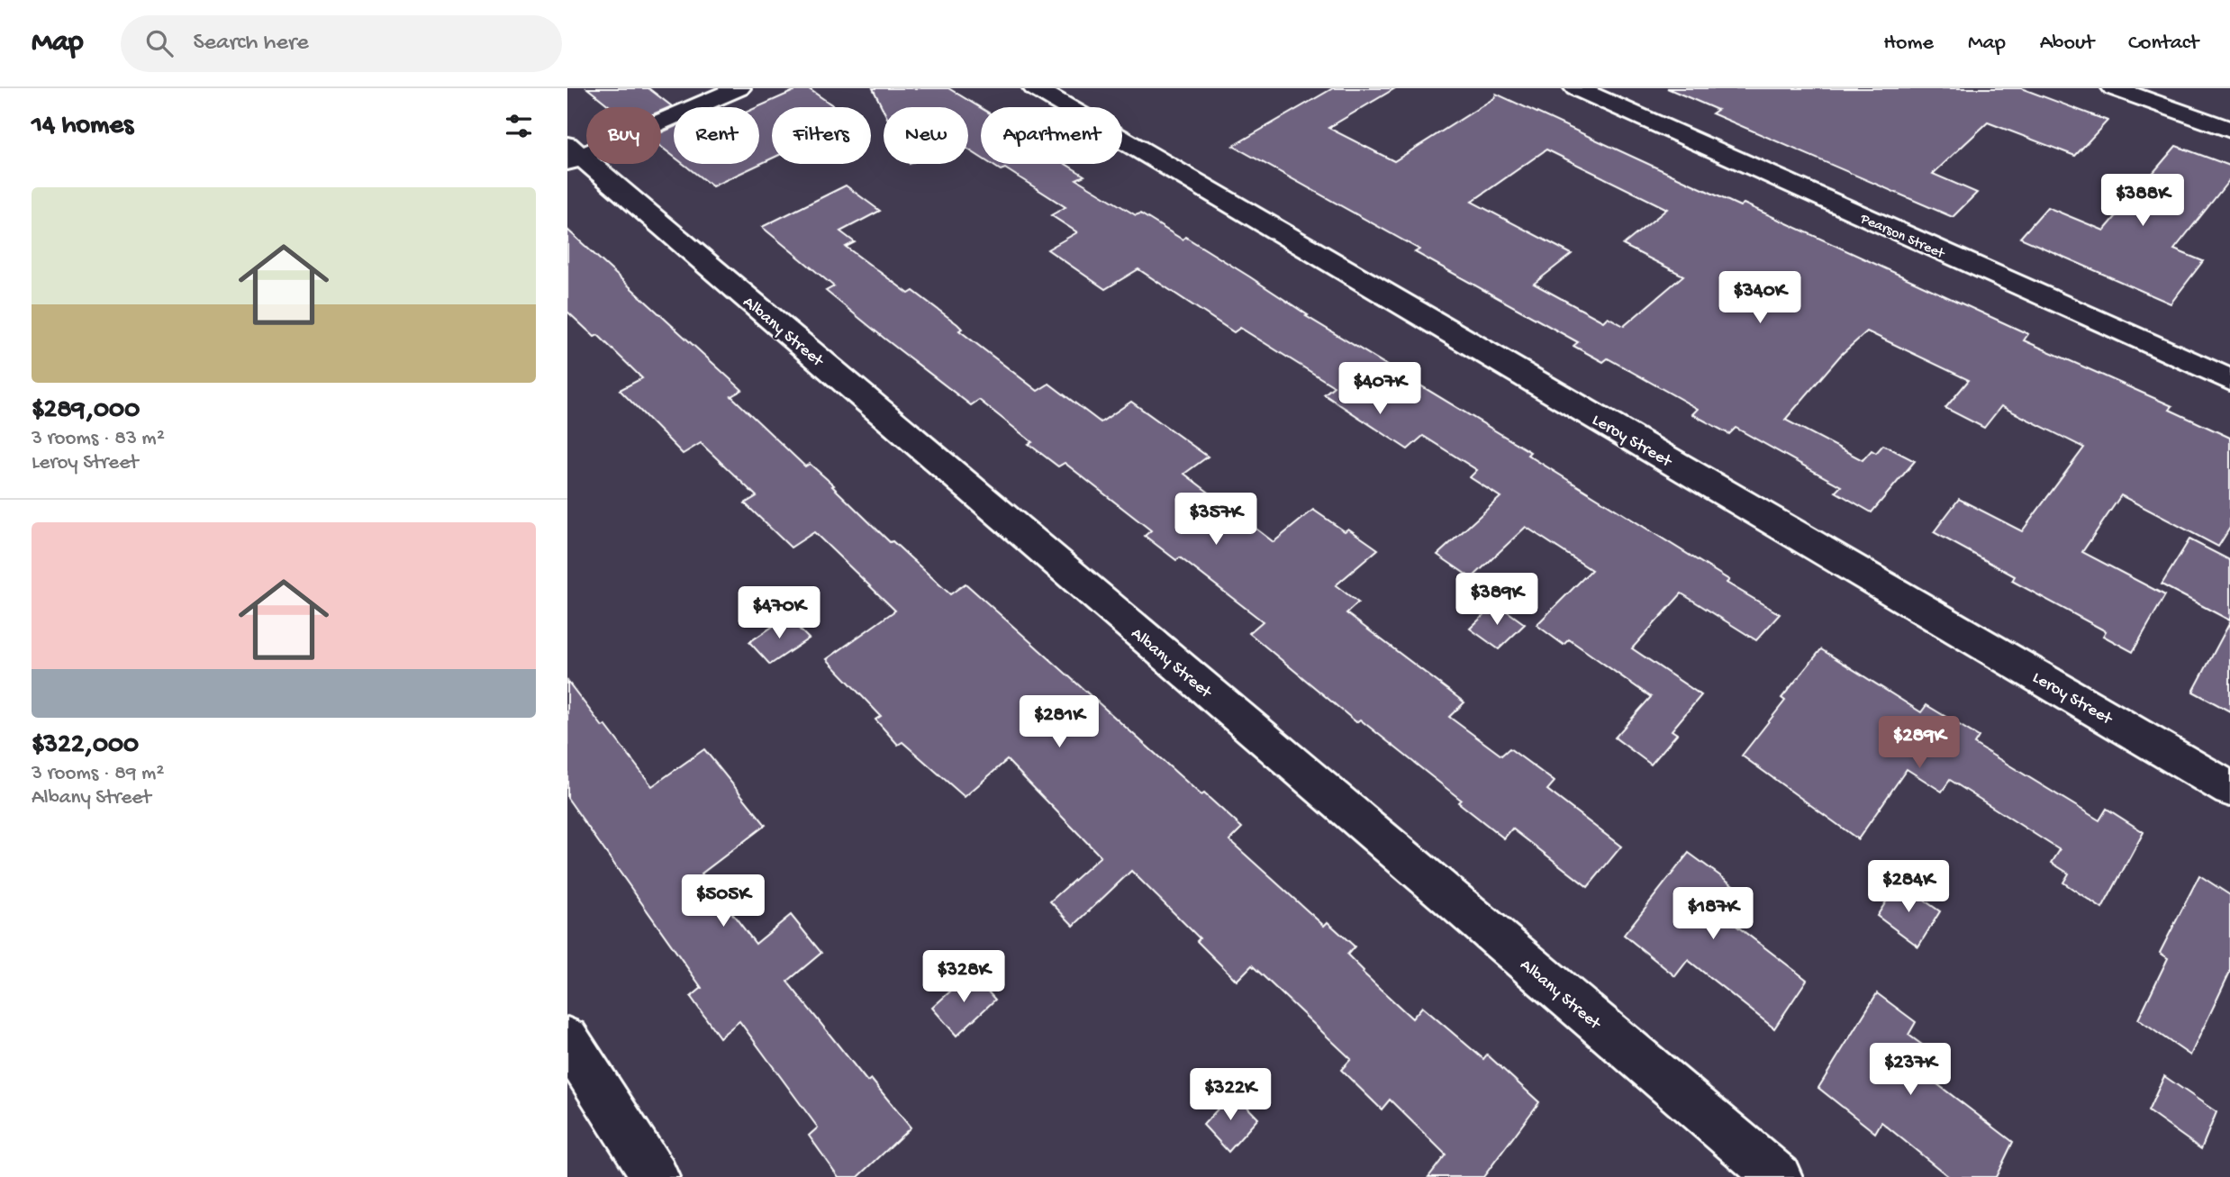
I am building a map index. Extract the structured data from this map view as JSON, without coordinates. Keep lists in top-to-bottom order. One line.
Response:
{"streets":{"street":["Pearson Street","Albany Street","Leroy Street"]},"page":{"header":"Map","search":"Search here","nav":["Home","Map","About","Contact"],"heading":"14 homes","chip":["Buy","Rent","Filters","New","Apartment"],"list":[{"name":"$289,000","note":"3 rooms · 83 m² · Leroy Street"},{"name":"$322,000","note":"3 rooms · 89 m² · Albany Street"}],"price":["$388K","$340K","$407K","$357K","$389K","$470K","$281K","$289K","$284K","$505K","$187K","$328K","$237K","$322K"]}}
